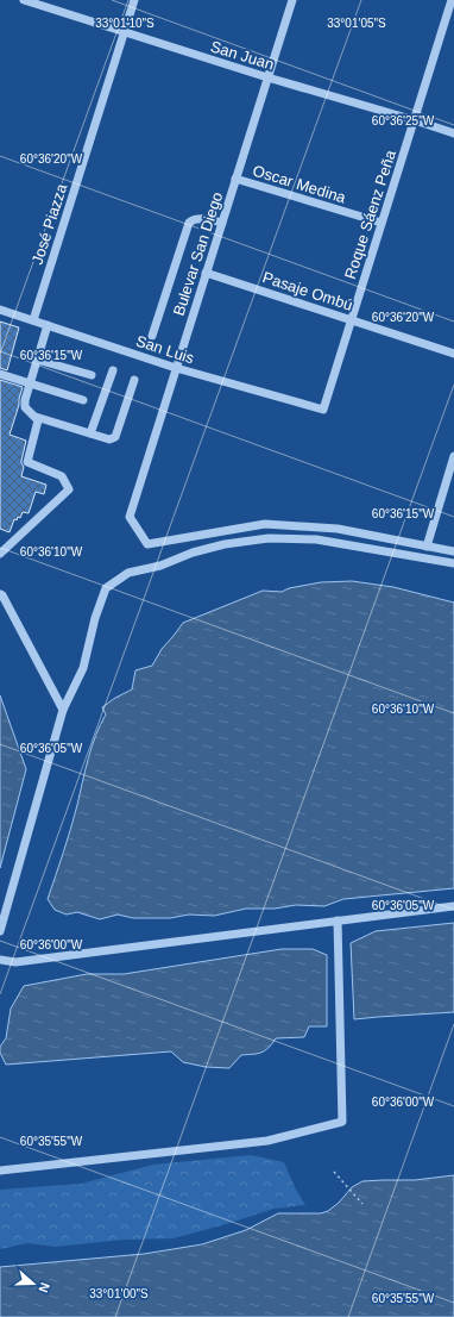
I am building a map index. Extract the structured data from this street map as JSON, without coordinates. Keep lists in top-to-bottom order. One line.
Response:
{"streets":{"street":["San Juan","Oscar Medina","Roque Sáenz Peña","José Piazza","Bulevar San Diego","Pasaje Ombú","San Luis"]},"crossings":[["San Juan","Roque Sáenz Peña"],["San Juan","José Piazza"],["San Juan","Bulevar San Diego"],["Oscar Medina","Roque Sáenz Peña"],["Oscar Medina","Bulevar San Diego"],["Roque Sáenz Peña","Pasaje Ombú"],["Roque Sáenz Peña","San Luis"],["José Piazza","San Luis"],["Bulevar San Diego","Pasaje Ombú"],["Bulevar San Diego","San Luis"]],"north":"right","coordinates":["33°01'10\"S","33°01'05\"S","60°36'25\"W","60°36'20\"W","60°36'15\"W","60°36'10\"W","60°36'05\"W","60°36'00\"W","60°35'55\"W","33°01'00\"S"]}
